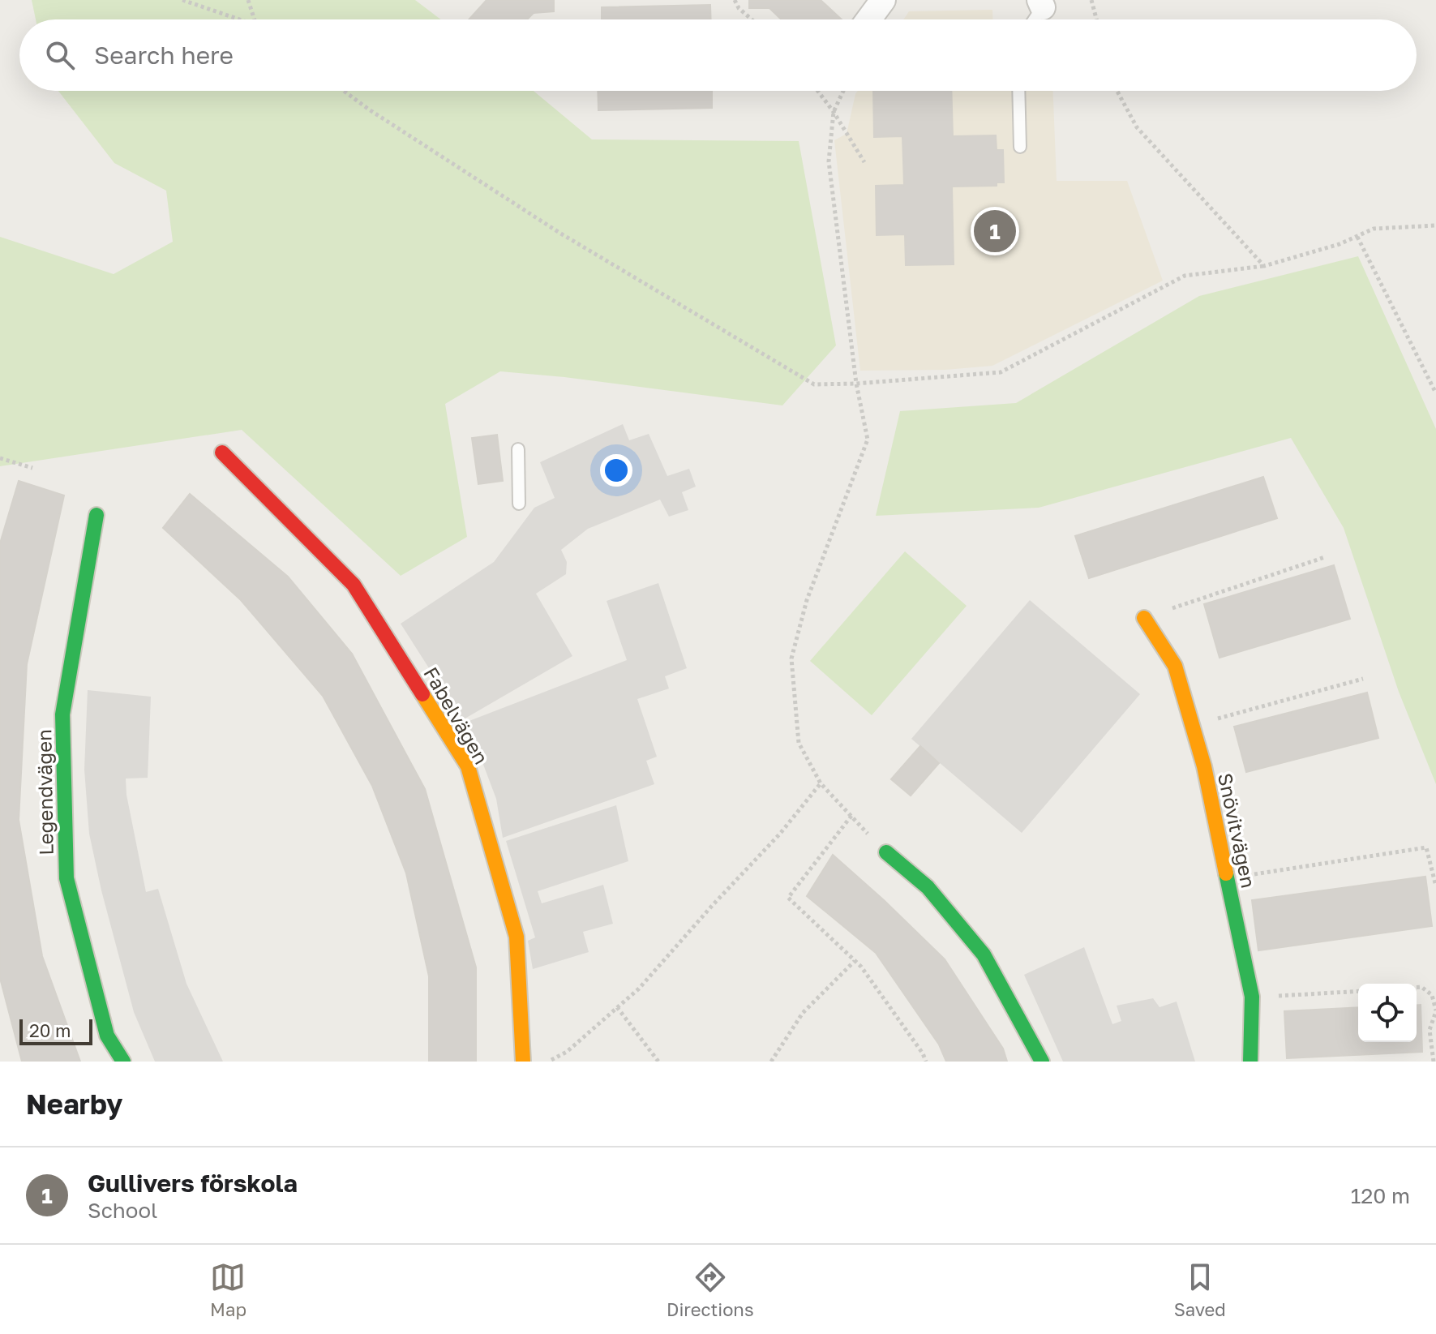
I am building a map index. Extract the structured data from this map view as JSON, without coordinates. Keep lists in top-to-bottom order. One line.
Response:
{"streets":{"street":["Fabelvägen","Legendvägen","Snövitvägen"]},"scale_bar":"20 m","page":{"search":"Search here","pins":"1","scale":"20 m","heading":"Nearby","list":[{"mark":"1","name":"Gullivers förskola","note":"School","value":"120 m"}],"nav":["Map","Directions","Saved"]}}
